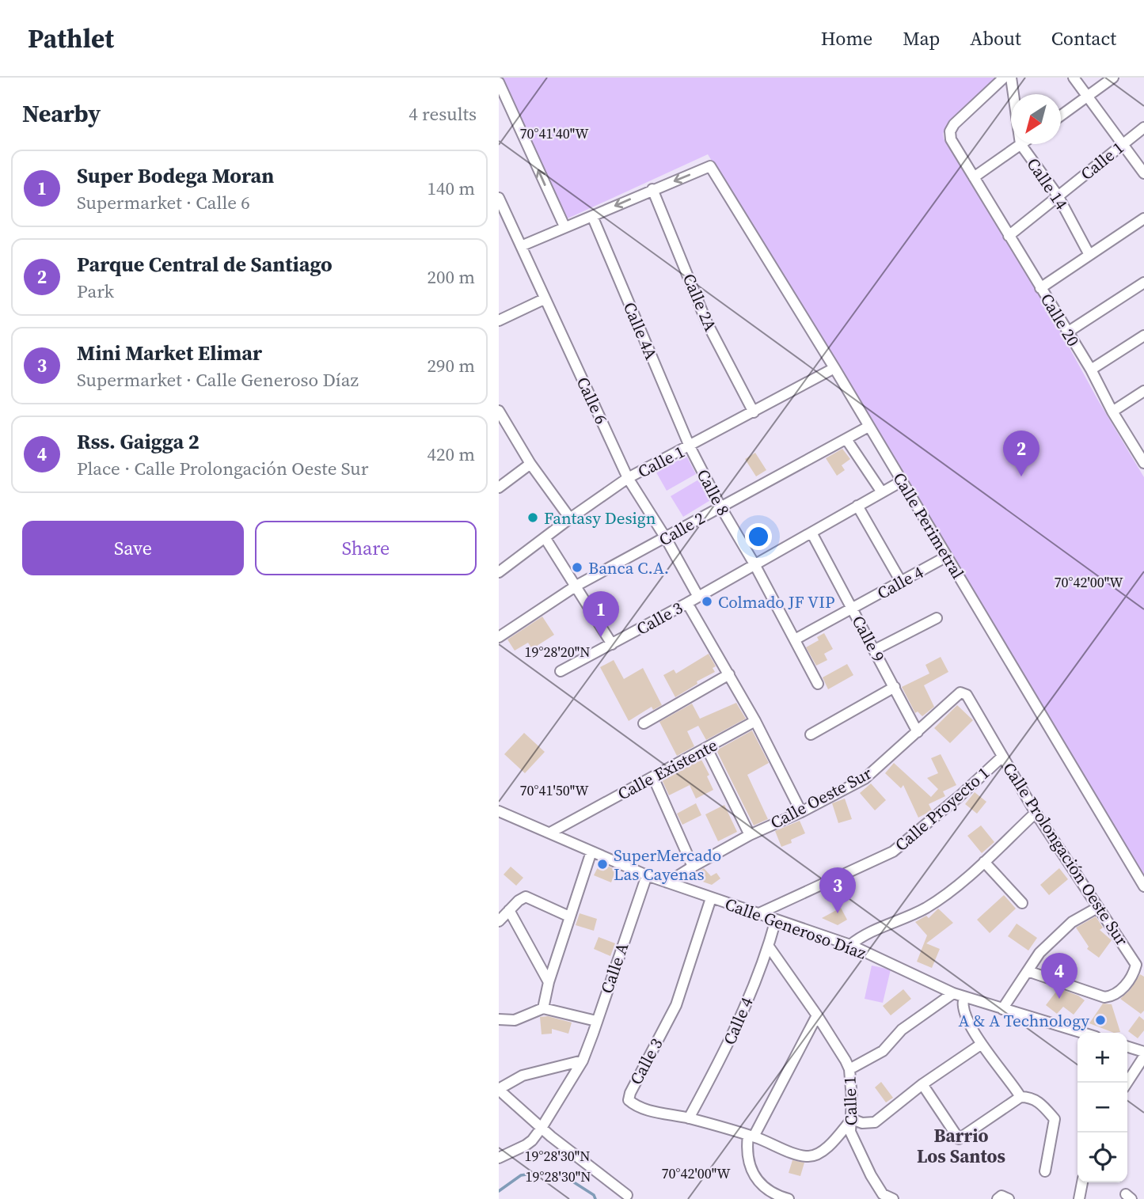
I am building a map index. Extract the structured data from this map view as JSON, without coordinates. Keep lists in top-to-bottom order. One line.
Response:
{"streets":{"street":["Calle 1","Calle 14","Calle 2A","Calle 20","Calle 4A","Calle 6","Calle 8","Calle Perimetral","Calle 2","Calle 4","Calle 3","Calle 9","Calle Existente","Calle Oeste Sur","Calle Proyecto 1","Calle Prolongación Oeste Sur","Calle Generoso Díaz","Calle A"]},"crossings":[["Calle 1","Calle 14"],["Calle 1","Calle 2A"],["Calle 1","Calle 20"],["Calle 1","Calle 4A"],["Calle 1","Calle 6"],["Calle 1","Calle 8"],["Calle 1","Calle Perimetral"],["Calle 1","Calle 4"],["Calle 2A","Calle Perimetral"],["Calle 4A","Calle 8"],["Calle 6","Calle 2"],["Calle 6","Calle 3"],["Calle 8","Calle 2"],["Calle 8","Calle 4"],["Calle 8","Calle 3"],["Calle Perimetral","Calle 2"],["Calle Perimetral","Calle 4"],["Calle Perimetral","Calle 3"],["Calle 4","Calle 3"],["Calle 4","Calle 9"],["Calle 4","Calle Generoso Díaz"],["Calle 3","Calle 9"],["Calle 3","Calle Generoso Díaz"],["Calle 9","Calle Oeste Sur"],["Calle Existente","Calle Generoso Díaz"],["Calle Oeste Sur","Calle Prolongación Oeste Sur"],["Calle Oeste Sur","Calle Generoso Díaz"],["Calle Proyecto 1","Calle Prolongación Oeste Sur"],["Calle Proyecto 1","Calle Generoso Díaz"],["Calle Generoso Díaz","Calle A"]],"districts":["Barrio Los Santos"],"places":["Fantasy Design","Banca C.A.","Colmado JF VIP","SuperMercado Las Cayenas","A & A Technology"],"north":"bottom left","page":{"header":"Pathlet","nav":["Home","Map","About","Contact"],"heading":["Nearby","4 results"],"list":[{"mark":"1","name":"Super Bodega Moran","note":"Supermarket · Calle 6","value":"140 m"},{"mark":"2","name":"Parque Central de Santiago","note":"Park","value":"200 m"},{"mark":"3","name":"Mini Market Elimar","note":"Supermarket · Calle Generoso Díaz","value":"290 m"},{"mark":"4","name":"Rss. Gaigga 2","note":"Place · Calle Prolongación Oeste Sur","value":"420 m"}],"pins":["2","1","3","4"],"buttons":["Save","Share"],"map_buttons":["+","−"]},"coordinates":["70°41'40\"W","70°42'00\"W","19°28'20\"N","70°41'50\"W","19°28'30\"N"]}
